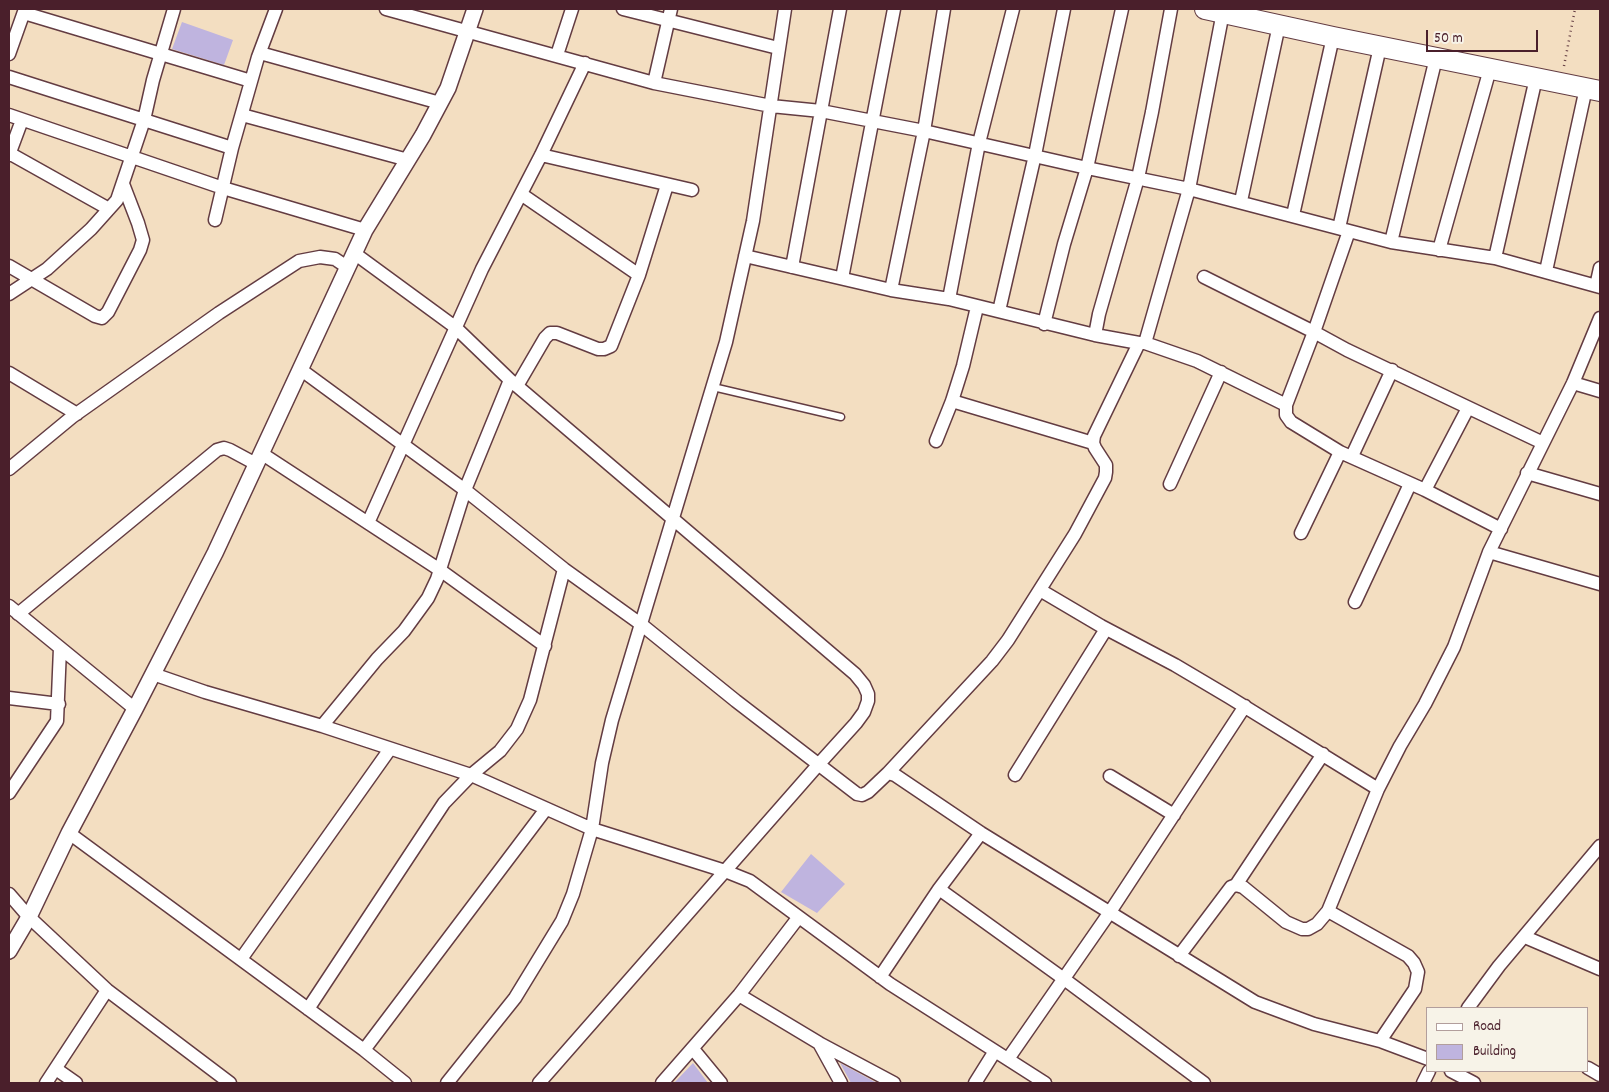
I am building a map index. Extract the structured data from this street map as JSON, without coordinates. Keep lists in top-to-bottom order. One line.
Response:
{"legend":["Road","Building"],"scale_bar":"50 m"}
